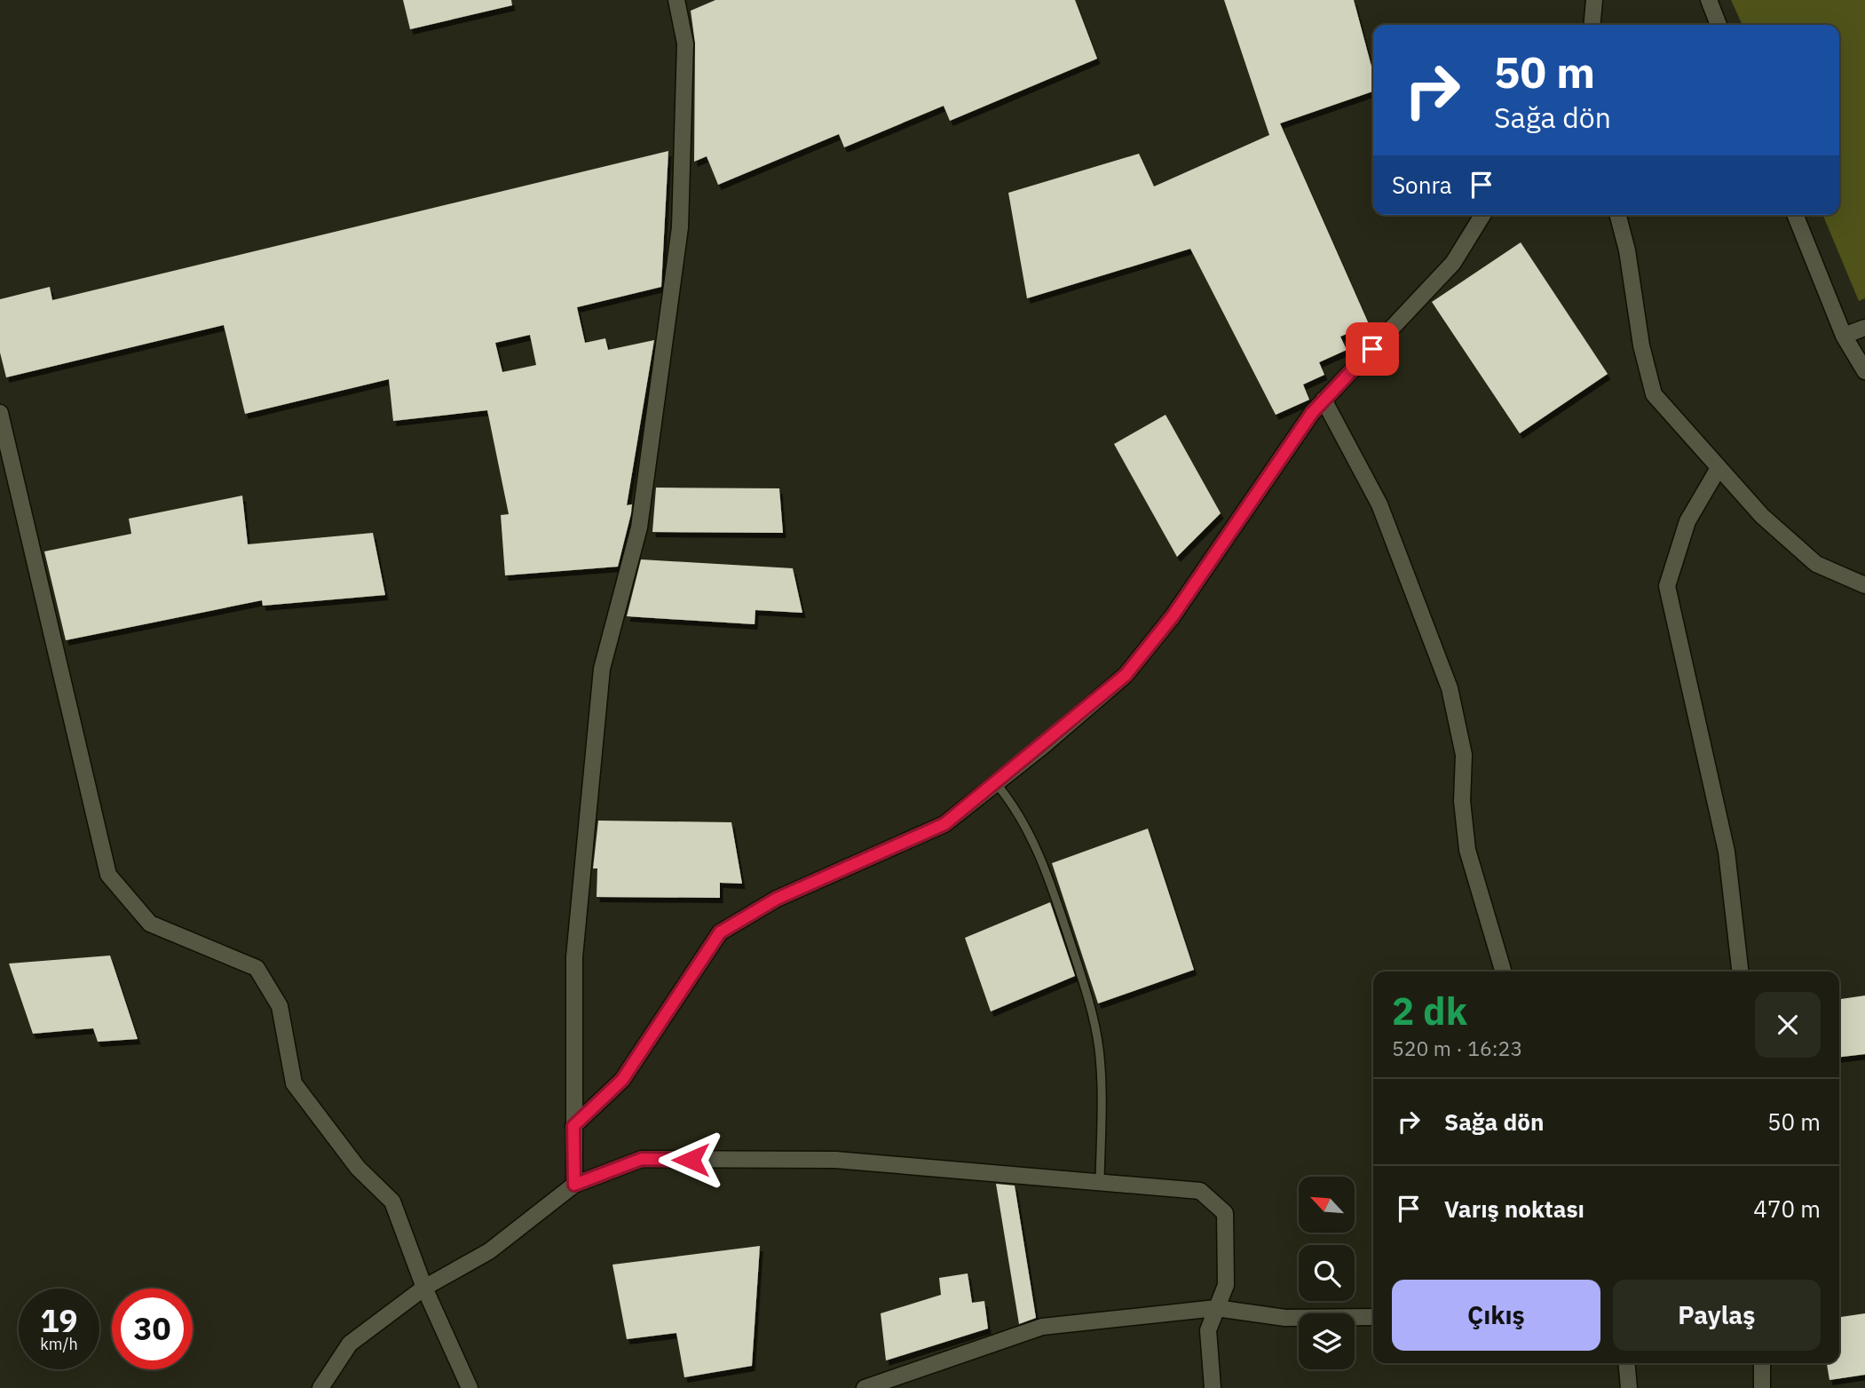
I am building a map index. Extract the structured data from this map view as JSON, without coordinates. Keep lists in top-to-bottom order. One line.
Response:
{"north":"top left","page":{"turn":["50 m","Sağa dön"],"then":"Sonra","heading":["2 dk","520 m · 16:23"],"list":[{"name":"Sağa dön","value":"50 m"},{"name":"Varış noktası","value":"470 m"}],"buttons":["Çıkış","Paylaş"],"speed":"19 km/h","limit":"30"}}
